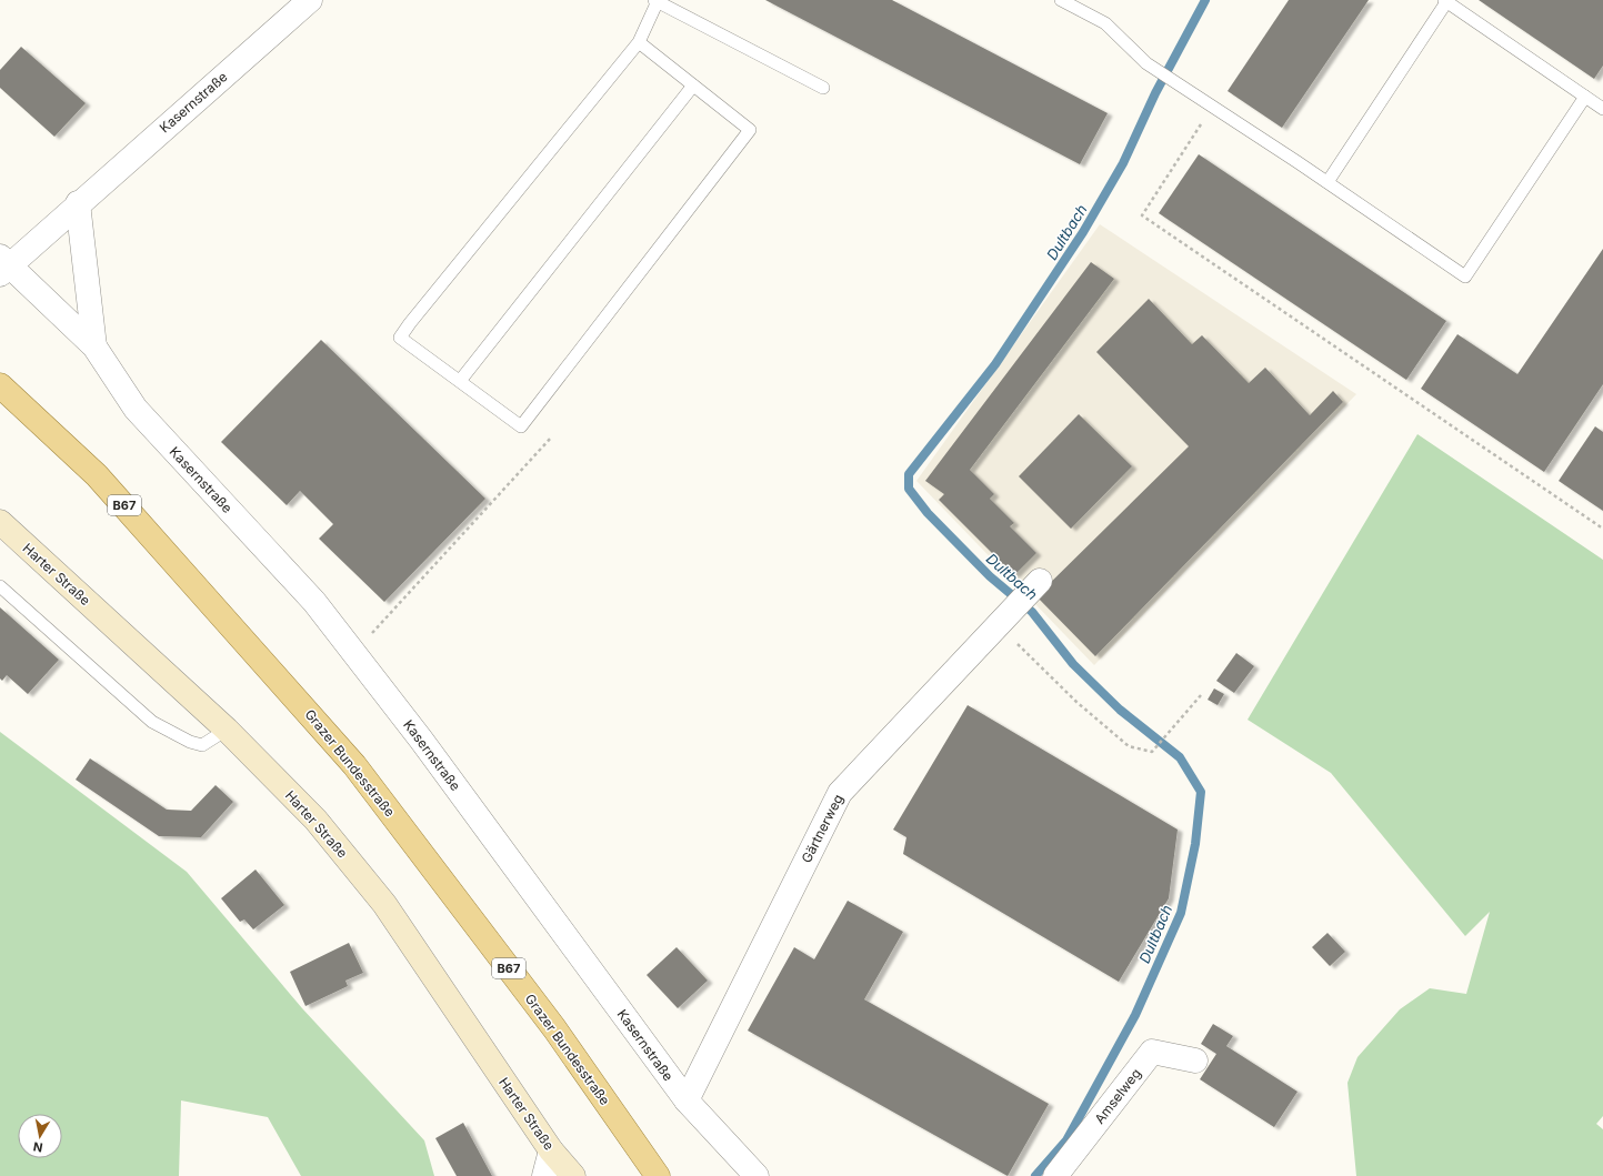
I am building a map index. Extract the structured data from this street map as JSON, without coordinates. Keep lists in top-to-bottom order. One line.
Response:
{"streets":{"main road":["B67","Grazer Bundesstraße"],"street":["Kasernstraße","Harter Straße","Gärtnerweg","Amselweg"]},"crossings":[["Kasernstraße","Gärtnerweg"]],"water":["Dultbach"],"north":"bottom"}
